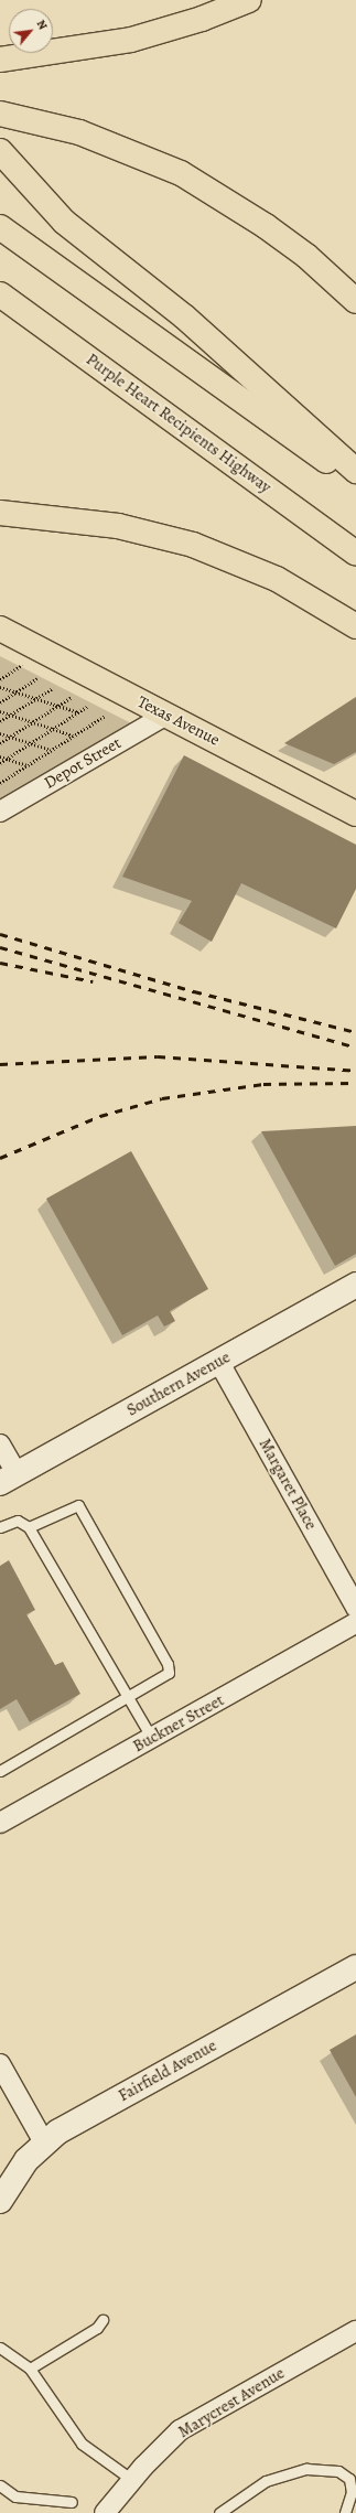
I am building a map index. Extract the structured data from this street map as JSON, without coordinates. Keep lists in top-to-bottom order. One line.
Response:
{"streets":{"main road":["Purple Heart Recipients Highway","Texas Avenue"],"street":["Depot Street","Southern Avenue","Margaret Place","Buckner Street","Fairfield Avenue","Marycrest Avenue"]},"crossings":[["Texas Avenue","Depot Street"],["Southern Avenue","Margaret Place"]],"north":"top right"}
